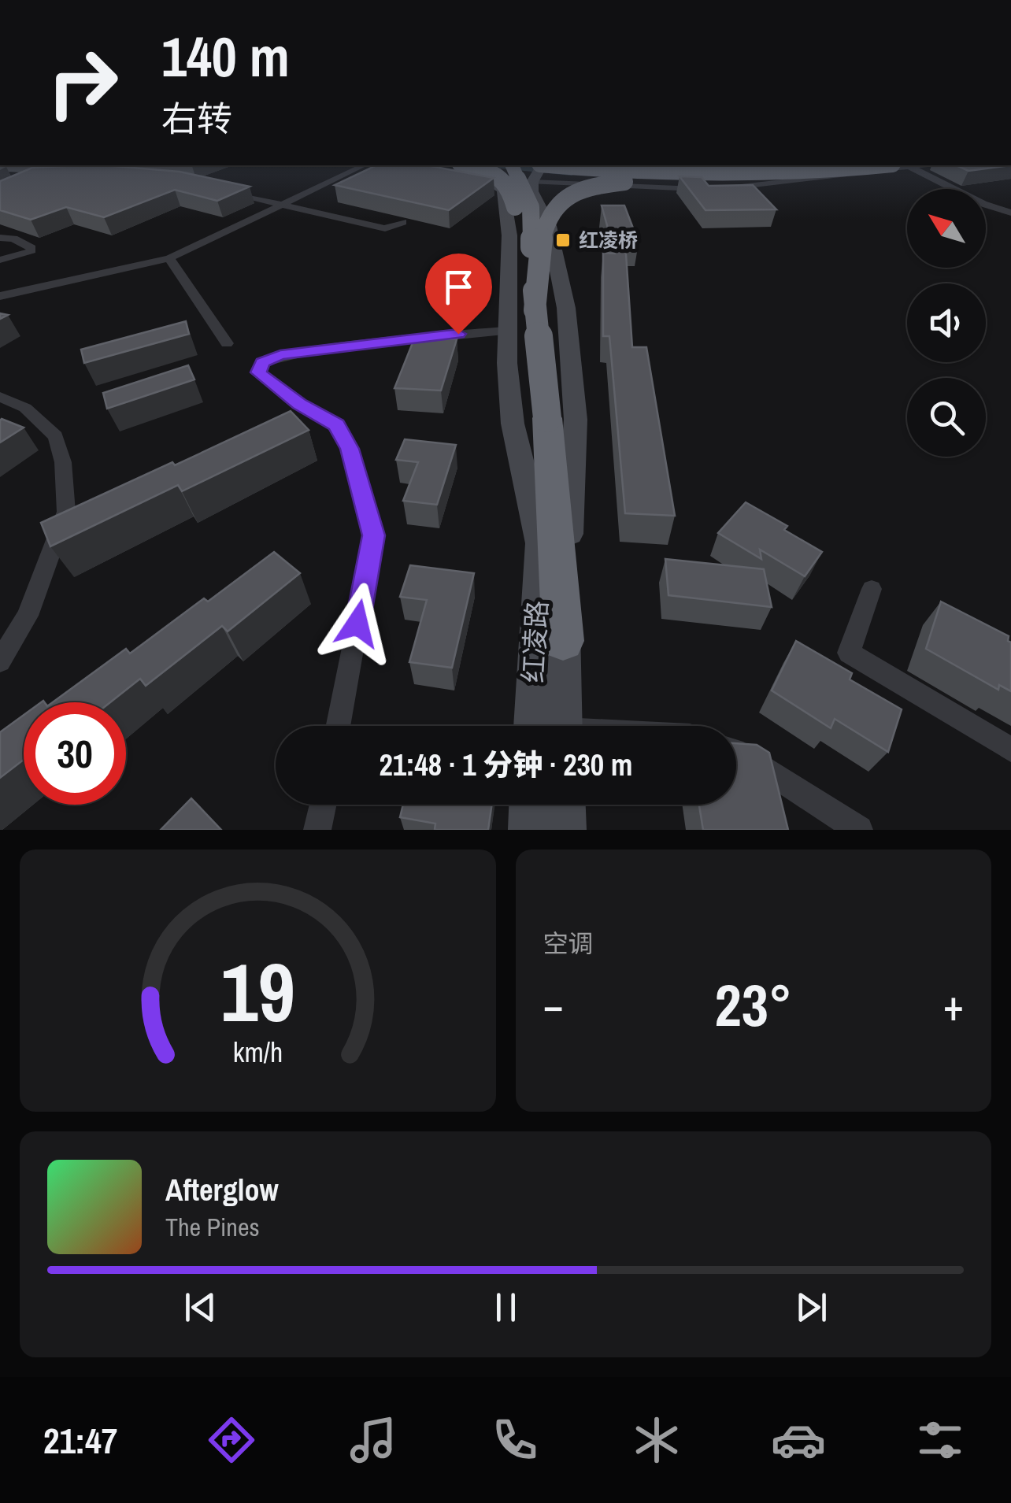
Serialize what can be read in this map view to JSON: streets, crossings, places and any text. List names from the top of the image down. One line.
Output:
{"streets":{"main road":["红凌路"]},"places":{"transit":["红凌桥"]},"north":"top left","page":{"turn":["140 m","右转"],"limit":"30","trip":"21:48 · 1 分钟 · 230 m","tile":"空调","heat":["−","23°","+"],"song":["Afterglow","The Pines"],"tabs":"21:47","gauge":["19","km/h"]}}
